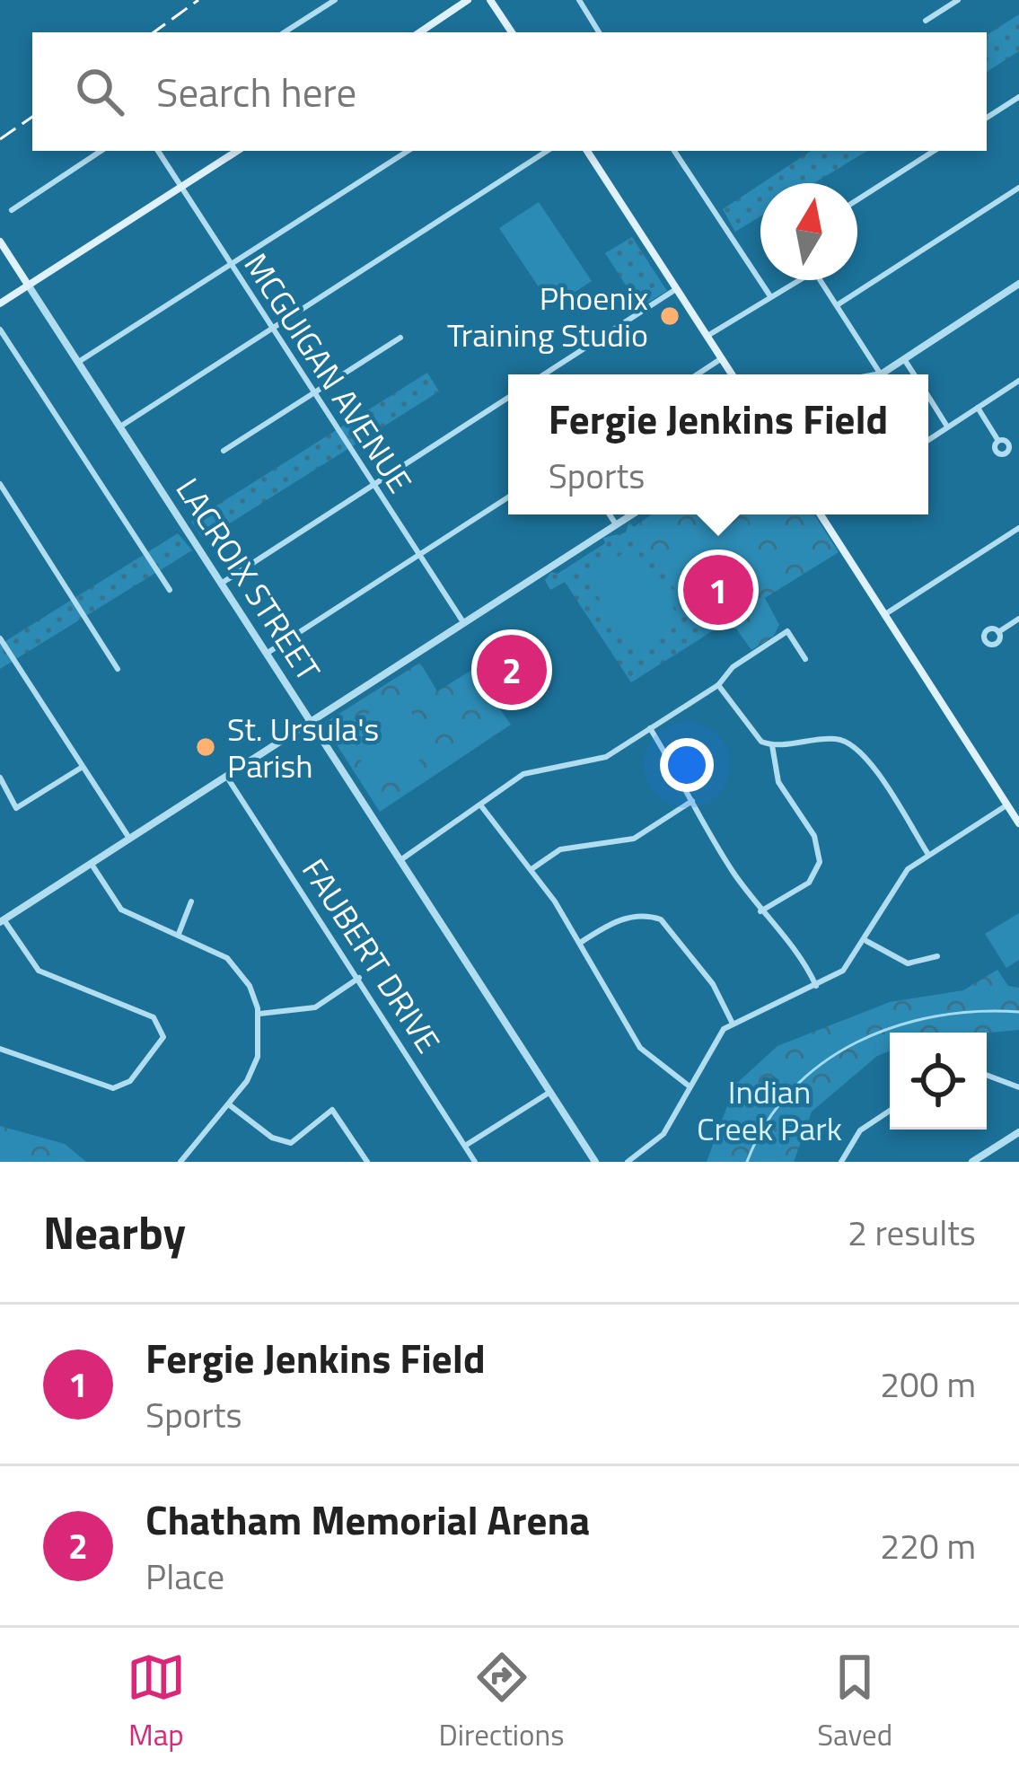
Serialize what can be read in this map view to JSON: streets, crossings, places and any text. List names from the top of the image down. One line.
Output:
{"streets":{"main road":["LACROIX STREET"],"street":["MCGUIGAN AVENUE","FAUBERT DRIVE"]},"parks":["Indian Creek Park"],"places":["Phoenix Training Studio","St. Ursula's Parish"],"north":"top","page":{"search":"Search here","popup":["Fergie Jenkins Field","Sports"],"pins":["1","2"],"heading":["Nearby","2 results"],"list":[{"mark":"1","name":"Fergie Jenkins Field","note":"Sports","value":"200 m"},{"mark":"2","name":"Chatham Memorial Arena","note":"Place","value":"220 m"}],"nav":["Map","Directions","Saved"]}}
